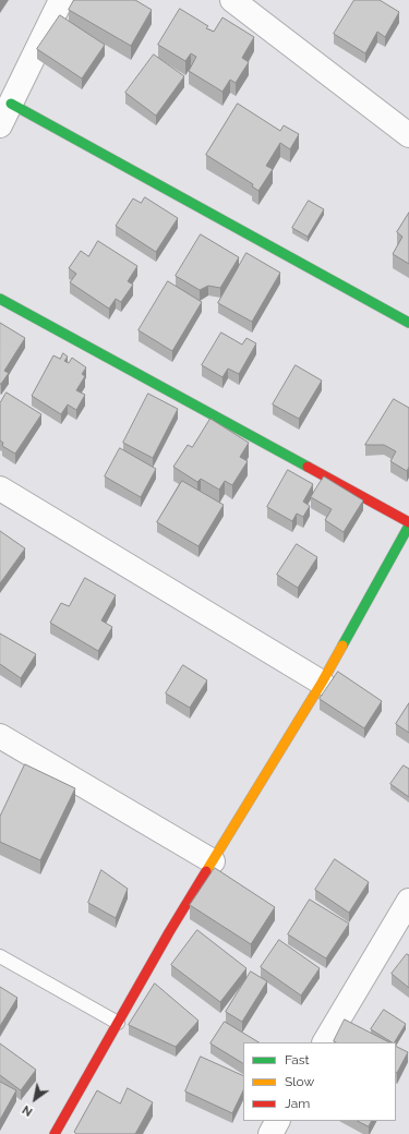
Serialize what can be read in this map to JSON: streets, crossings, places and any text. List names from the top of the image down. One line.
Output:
{"legend":["Fast","Slow","Jam"],"north":"bottom left"}
